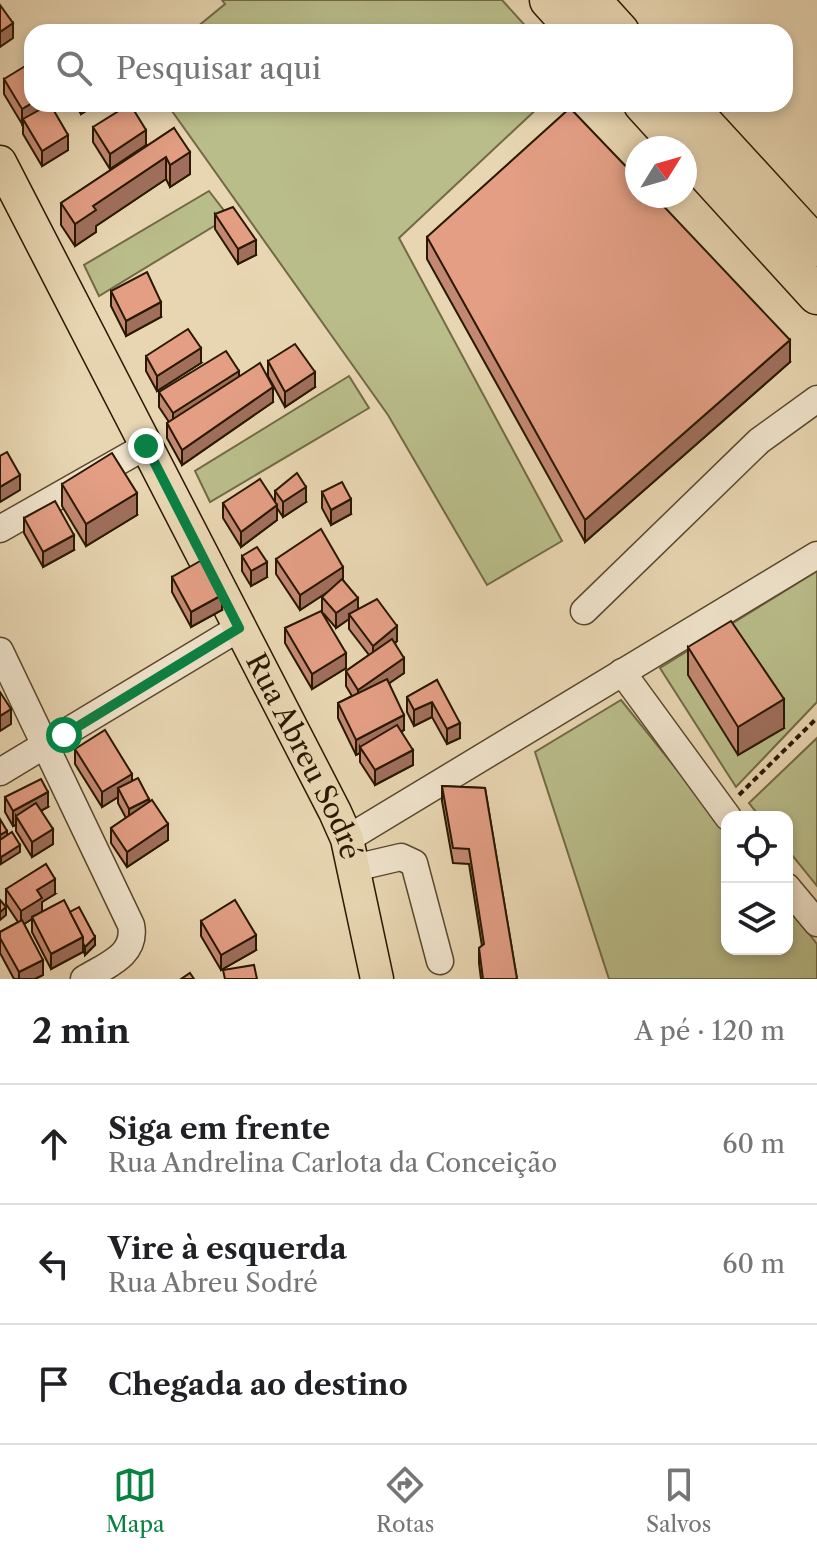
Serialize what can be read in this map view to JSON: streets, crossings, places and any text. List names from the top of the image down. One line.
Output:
{"streets":{"main road":["Rua Abreu Sodré"]},"north":"top right","page":{"search":"Pesquisar aqui","heading":["2 min","A pé · 120 m"],"list":[["Siga em frente","Rua Andrelina Carlota da Conceição","60 m"],["Vire à esquerda","Rua Abreu Sodré","60 m"],"Chegada ao destino"],"nav":["Mapa","Rotas","Salvos"]}}
